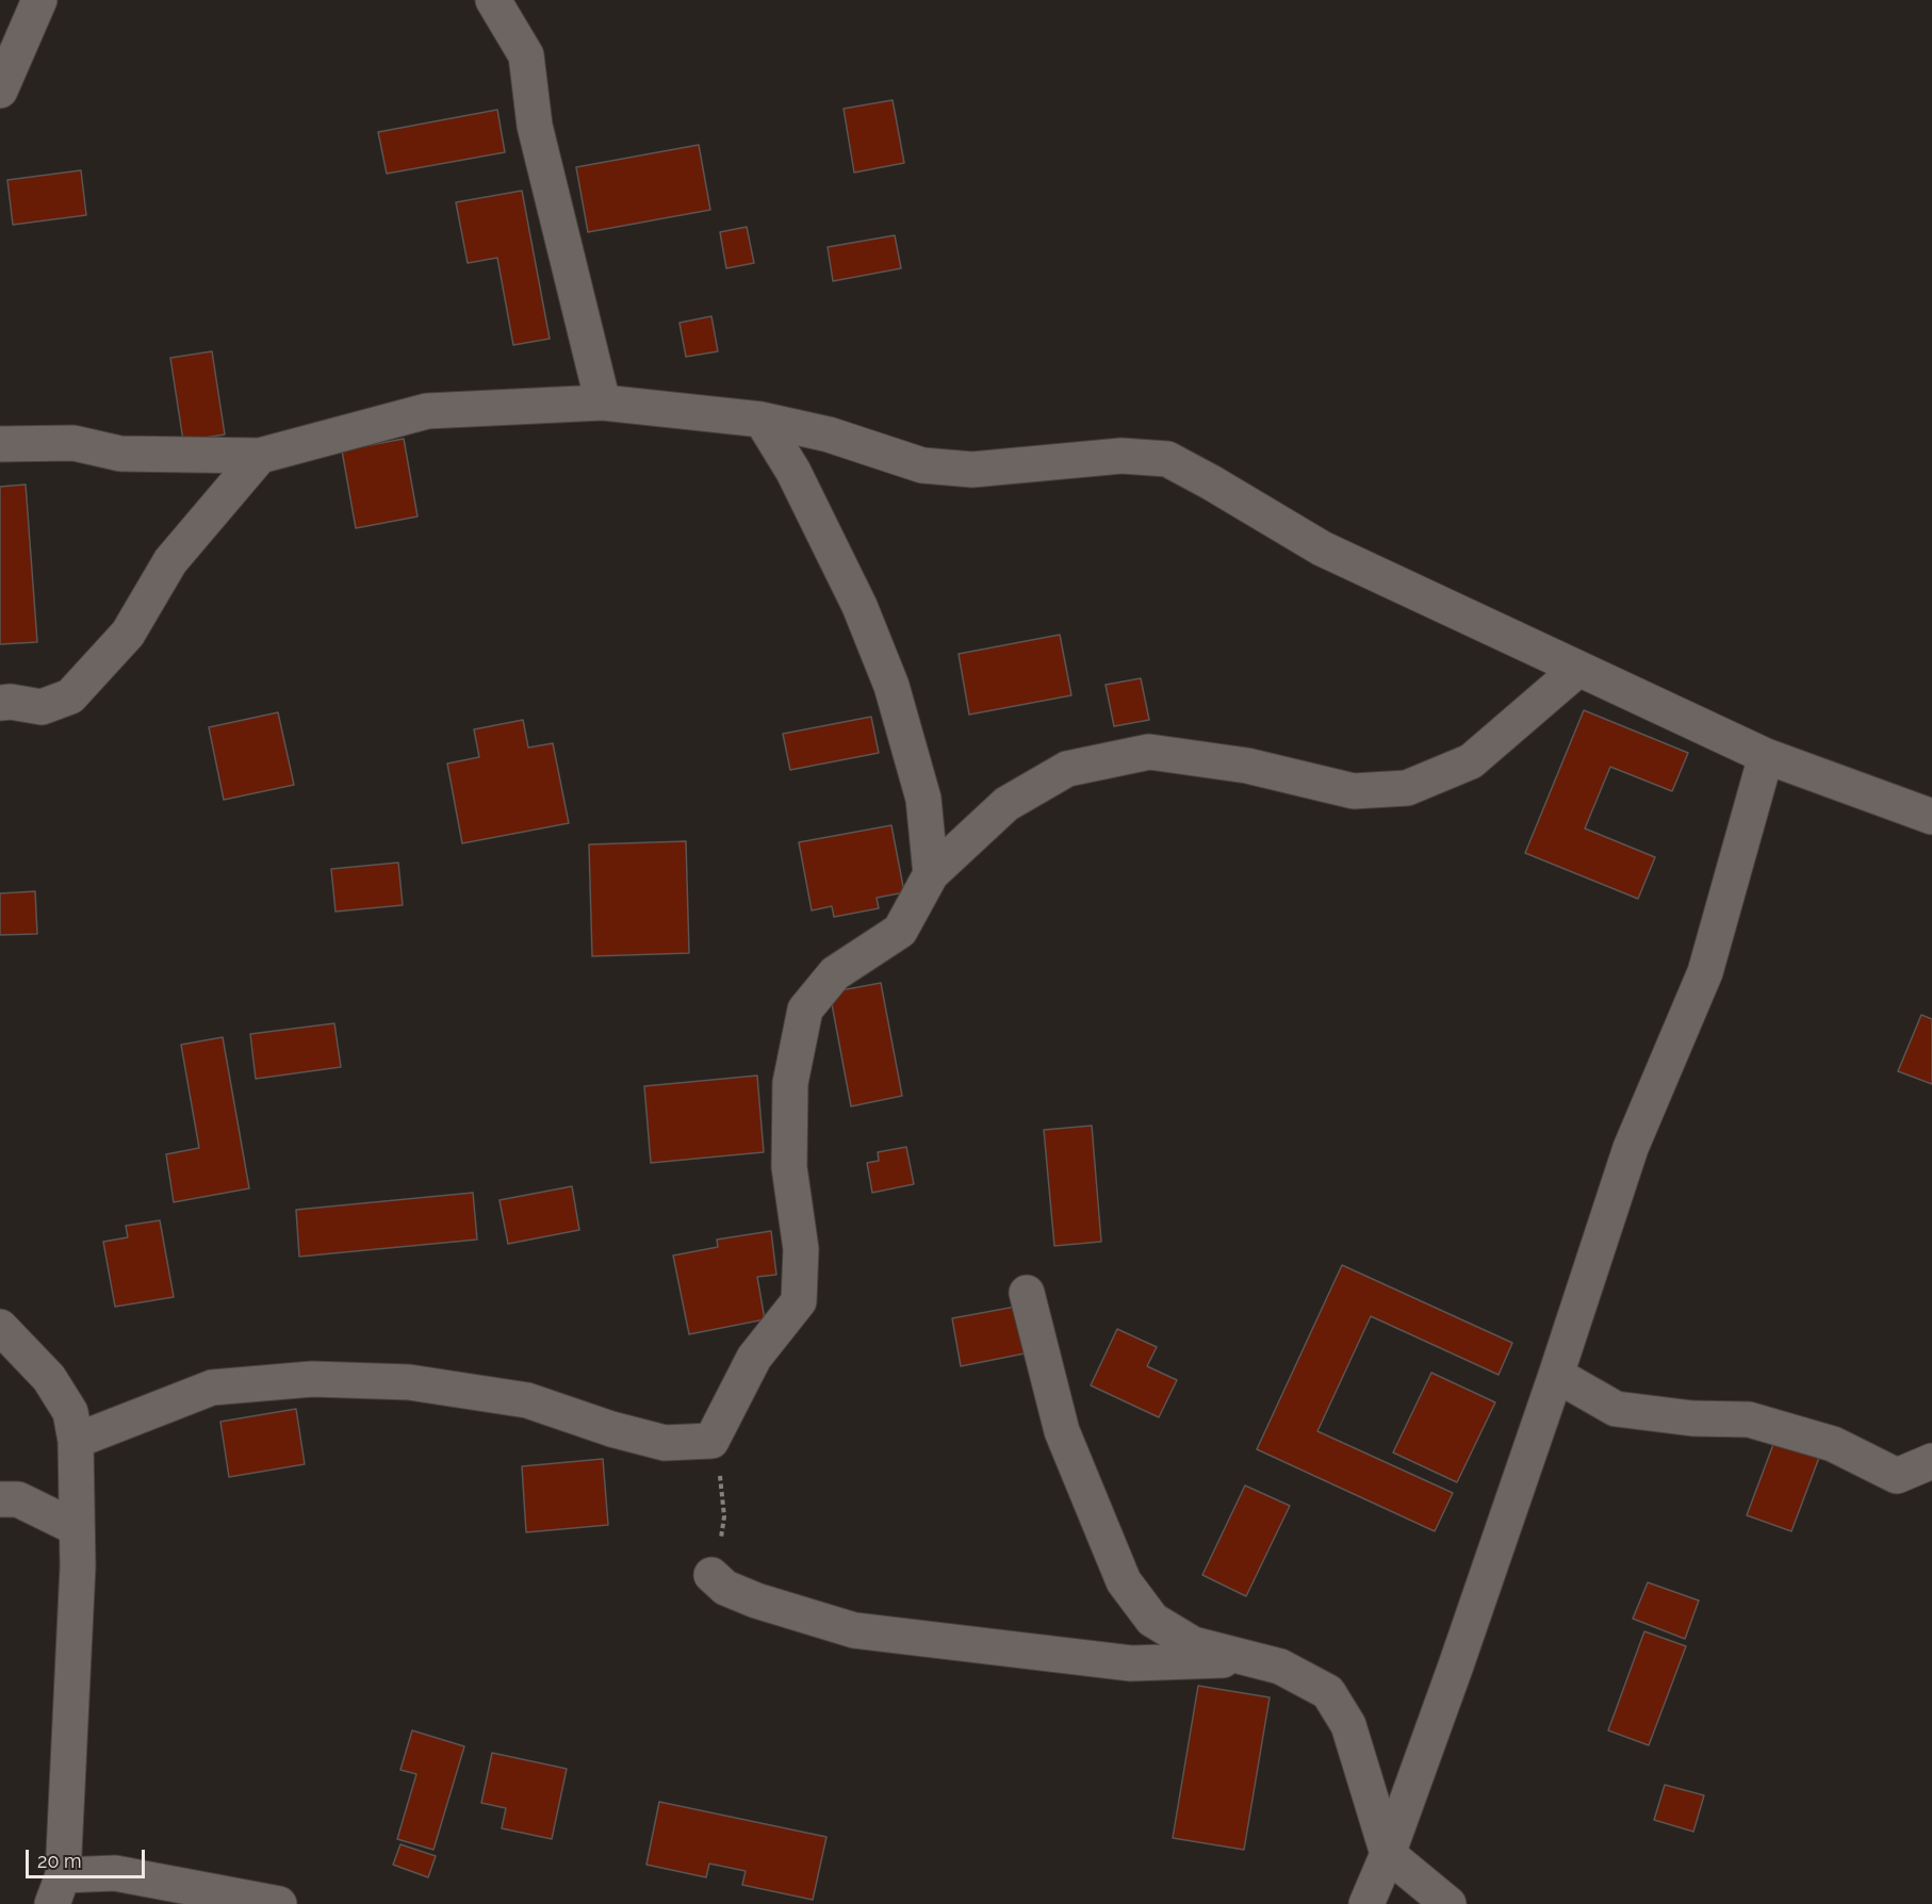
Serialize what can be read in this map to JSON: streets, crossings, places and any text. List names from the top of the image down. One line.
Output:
{"scale_bar":"20 m"}
